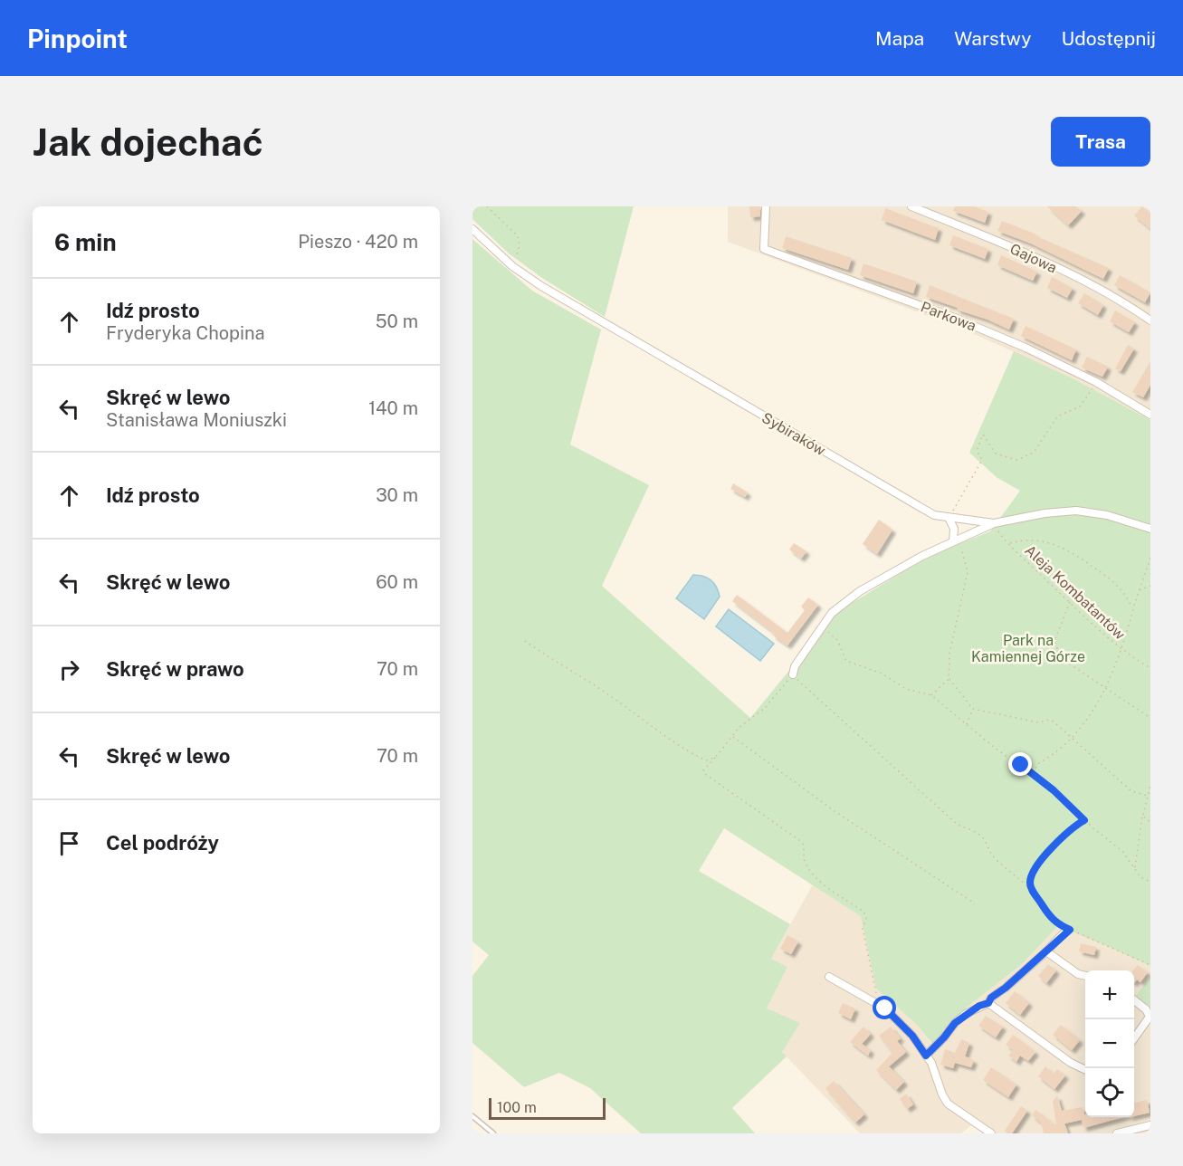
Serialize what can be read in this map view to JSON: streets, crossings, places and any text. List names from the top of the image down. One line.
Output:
{"streets":{"street":["Gajowa","Parkowa","Sybiraków"],"path":["Aleja Kombatantów"]},"crossings":[["Sybiraków","Aleja Kombatantów"]],"parks":["Park na Kamiennej Górze"],"scale_bar":"100 m","page":{"header":"Pinpoint","nav":["Mapa","Warstwy","Udostępnij"],"buttons":"Trasa","title":"Jak dojechać","heading":["6 min","Pieszo · 420 m"],"list":[["Idź prosto","Fryderyka Chopina","50 m"],["Skręć w lewo","Stanisława Moniuszki","140 m"],["Idź prosto","30 m"],["Skręć w lewo","60 m"],["Skręć w prawo","70 m"],["Skręć w lewo","70 m"],"Cel podróży"],"map_buttons":["+","−"],"scale":"100 m"}}
